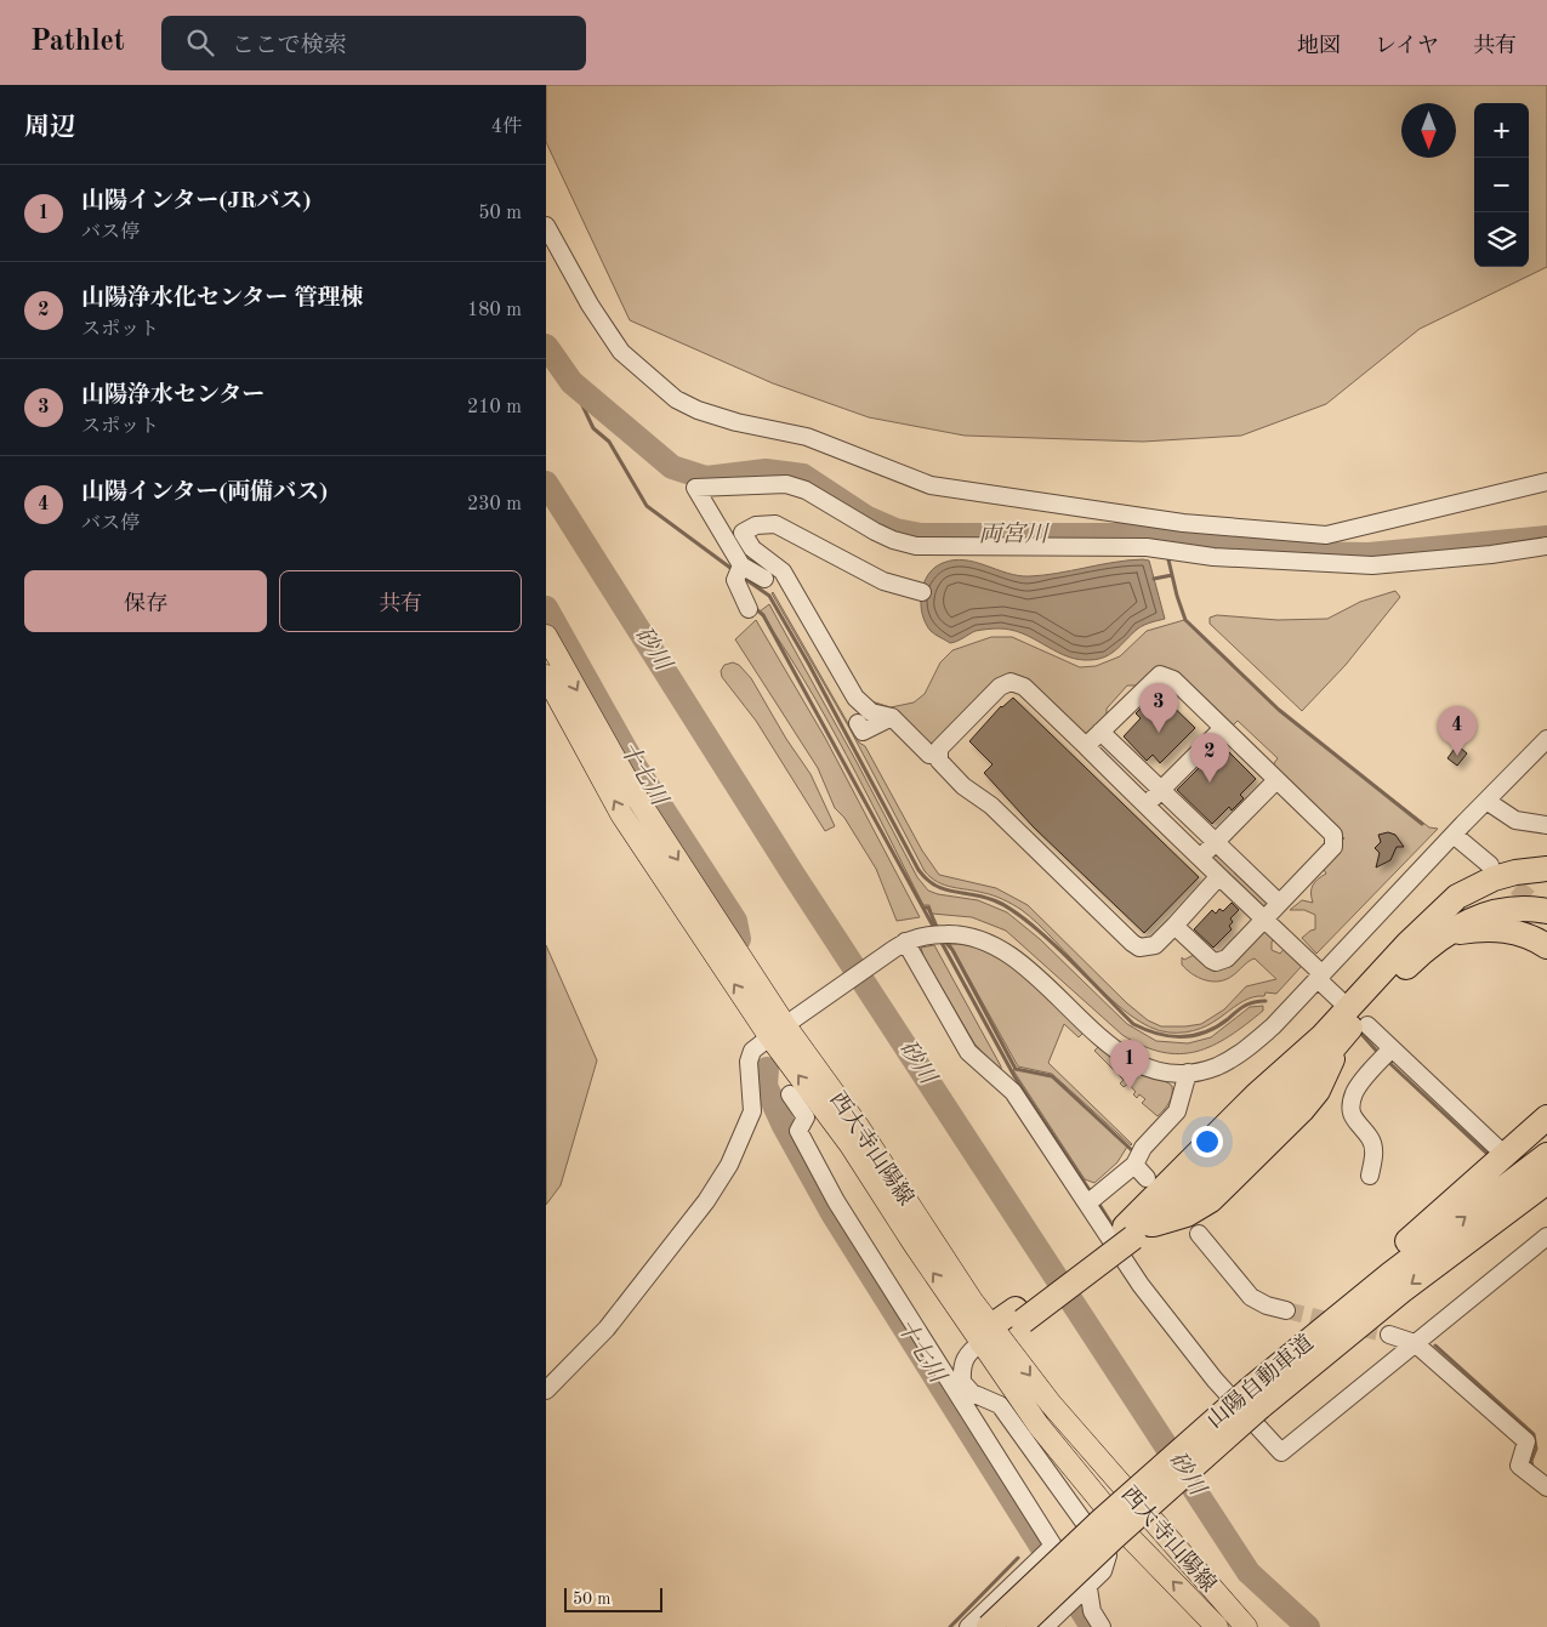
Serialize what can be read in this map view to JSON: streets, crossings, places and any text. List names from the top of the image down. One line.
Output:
{"streets":{"highway":["山陽自動車道"],"main road":["西大寺山陽線"]},"water":["両宮川","砂川","十七川"],"scale_bar":"50 m","north":"bottom","page":{"header":"Pathlet","search":"ここで検索","nav":["地図","レイヤ","共有"],"heading":["周辺","4件"],"map_buttons":["+","−"],"list":[{"mark":"1","name":"山陽インター(JRバス)","note":"バス停","value":"50 m"},{"mark":"2","name":"山陽浄水化センター 管理棟","note":"スポット","value":"180 m"},{"mark":"3","name":"山陽浄水センター","note":"スポット","value":"210 m"},{"mark":"4","name":"山陽インター(両備バス)","note":"バス停","value":"230 m"}],"buttons":["保存","共有"],"pins":["3","4","2","1"],"scale":"50 m"}}
